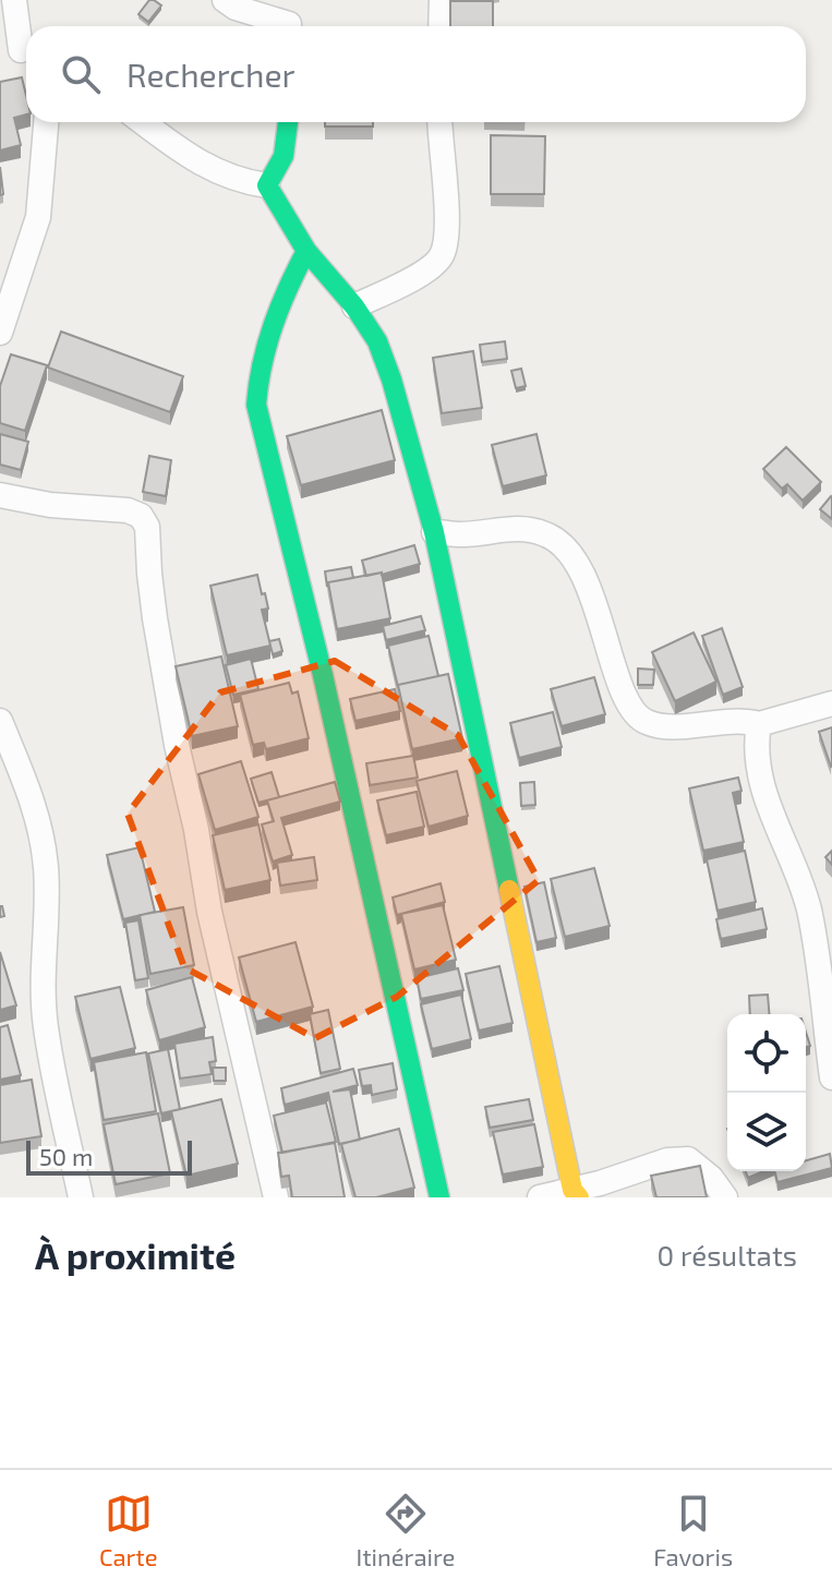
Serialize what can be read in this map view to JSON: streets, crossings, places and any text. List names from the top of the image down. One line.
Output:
{"scale_bar":"50 m","page":{"search":"Rechercher","scale":"50 m","heading":["À proximité","0 résultats"],"nav":["Carte","Itinéraire","Favoris"]}}
